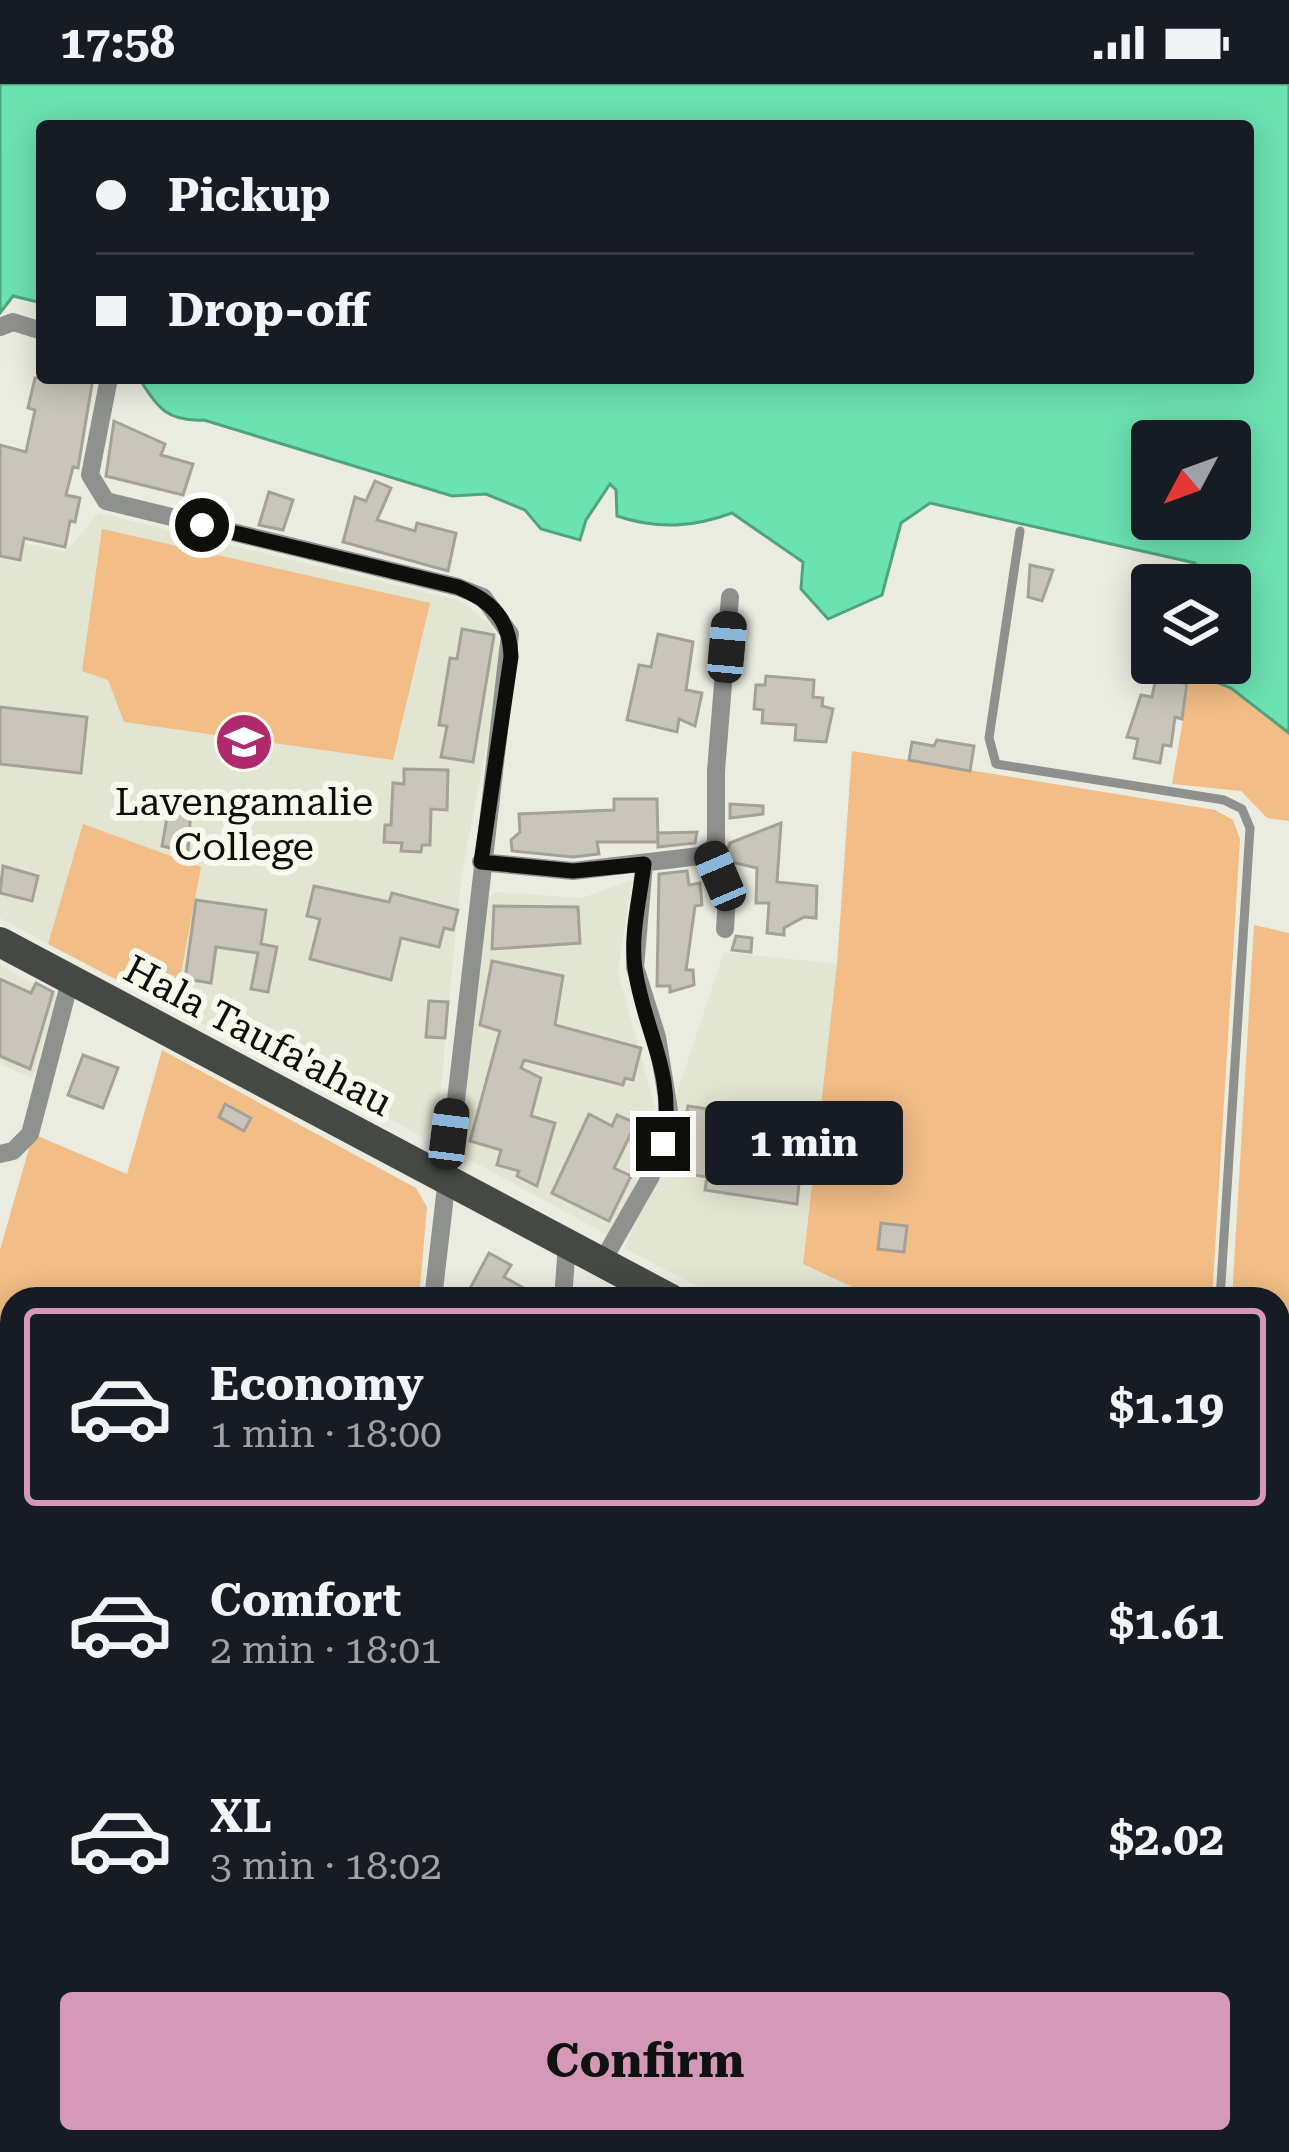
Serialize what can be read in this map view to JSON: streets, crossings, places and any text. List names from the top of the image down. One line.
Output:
{"streets":{"main road":["Hala Taufa'ahau"]},"places":{"school or university":["Lavengamalie College"]},"north":"bottom left","page":{"status":"17:58","banner":["Pickup","Drop-off"],"bubble":"1 min","list":[{"name":"Economy","note":"1 min · 18:00","value":"$1.19"},{"name":"Comfort","note":"2 min · 18:01","value":"$1.61"},{"name":"XL","note":"3 min · 18:02","value":"$2.02"}],"buttons":"Confirm"}}
